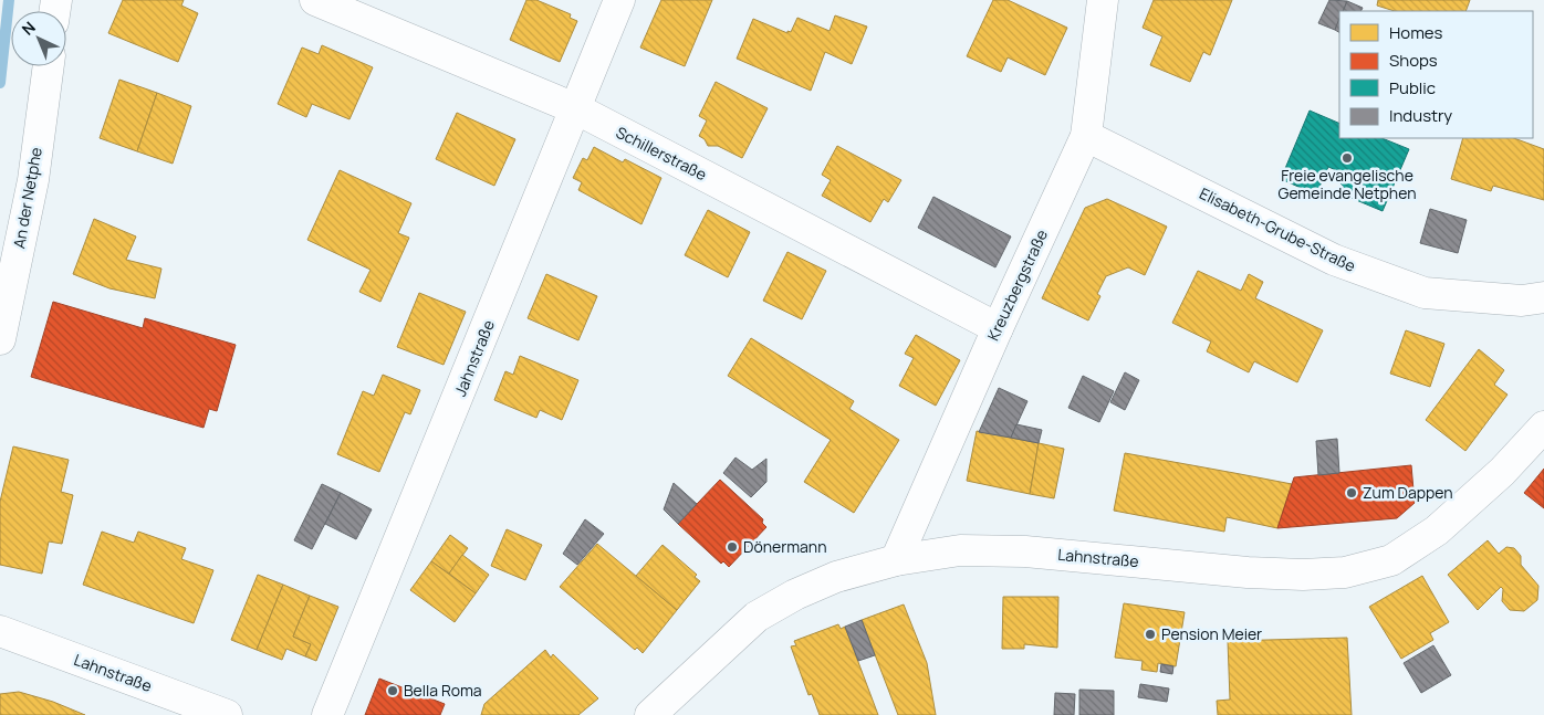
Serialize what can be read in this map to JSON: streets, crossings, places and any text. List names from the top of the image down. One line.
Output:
{"streets":{"street":["Schillerstraße","An der Netphe","Elisabeth-Grube-Straße","Kreuzbergstraße","Jahnstraße","Lahnstraße"]},"crossings":[["Schillerstraße","Kreuzbergstraße"],["Schillerstraße","Jahnstraße"],["Elisabeth-Grube-Straße","Kreuzbergstraße"],["Kreuzbergstraße","Lahnstraße"]],"places":["Freie evangelische Gemeinde Netphen","Zum Dappen","Dönermann","Pension Meier","Bella Roma"],"legend":["Homes","Shops","Public","Industry"],"north":"top left"}
